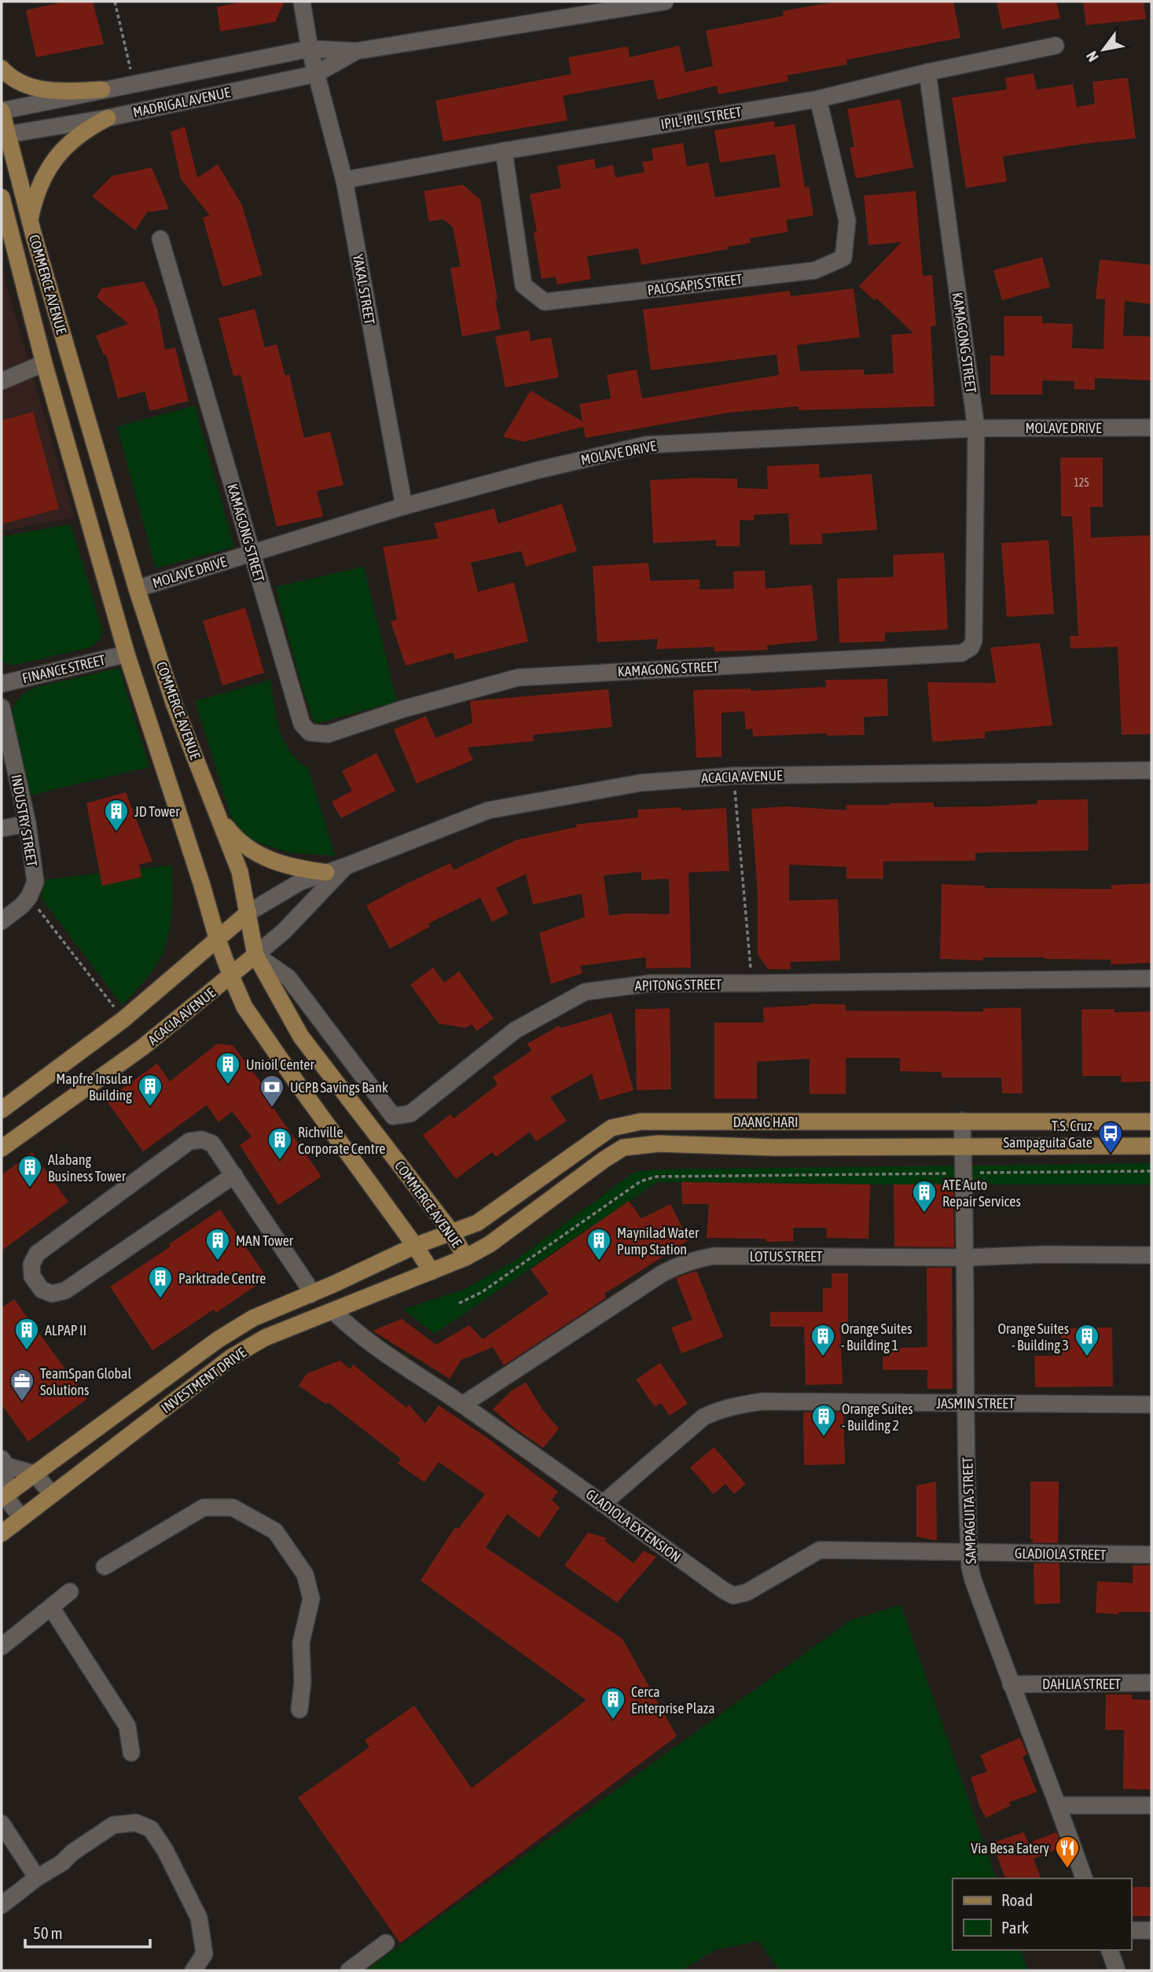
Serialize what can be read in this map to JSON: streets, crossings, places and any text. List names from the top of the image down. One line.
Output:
{"streets":{"main road":["COMMERCE AVENUE","ACACIA AVENUE","DAANG HARI","INVESTMENT DRIVE"],"street":["MADRIGAL AVENUE","IPIL-IPIL STREET","PALOSAPIS STREET","YAKAL STREET","KAMAGONG STREET","MOLAVE DRIVE","FINANCE STREET","INDUSTRY STREET","APITONG STREET","LOTUS STREET","JASMIN STREET","SAMPAGUITA STREET","GLADIOLA EXTENSION","GLADIOLA STREET","DAHLIA STREET"]},"crossings":[["MADRIGAL AVENUE","COMMERCE AVENUE"],["MADRIGAL AVENUE","YAKAL STREET"],["IPIL-IPIL STREET","PALOSAPIS STREET"],["IPIL-IPIL STREET","YAKAL STREET"],["IPIL-IPIL STREET","KAMAGONG STREET"],["COMMERCE AVENUE","MOLAVE DRIVE"],["COMMERCE AVENUE","FINANCE STREET"],["COMMERCE AVENUE","ACACIA AVENUE"],["COMMERCE AVENUE","APITONG STREET"],["COMMERCE AVENUE","DAANG HARI"],["COMMERCE AVENUE","INVESTMENT DRIVE"],["YAKAL STREET","MOLAVE DRIVE"],["KAMAGONG STREET","MOLAVE DRIVE"],["ACACIA AVENUE","APITONG STREET"],["DAANG HARI","INVESTMENT DRIVE"],["DAANG HARI","SAMPAGUITA STREET"],["LOTUS STREET","SAMPAGUITA STREET"],["LOTUS STREET","GLADIOLA EXTENSION"],["INVESTMENT DRIVE","GLADIOLA EXTENSION"],["JASMIN STREET","SAMPAGUITA STREET"],["JASMIN STREET","GLADIOLA EXTENSION"],["SAMPAGUITA STREET","GLADIOLA EXTENSION"],["SAMPAGUITA STREET","GLADIOLA STREET"],["SAMPAGUITA STREET","DAHLIA STREET"],["GLADIOLA EXTENSION","GLADIOLA STREET"]],"places":{"building":["JD Tower","Unioil Center","Mapfre Insular Building","Richville Corporate Centre","Alabang Business Tower","ATE Auto Repair Services","MAN Tower","Maynilad Water Pump Station","Parktrade Centre","ALPAP II","Orange Suites - Building 1","Orange Suites - Building 3","Orange Suites - Building 2","Cerca Enterprise Plaza"],"bank":["UCPB Savings Bank"],"bus stop":["T.S. Cruz Sampaguita Gate"],"office":["TeamSpan Global Solutions"],"restaurant":["Via Besa Eatery"]},"house_numbers":["125"],"legend":["Road","Park"],"scale_bar":"50 m","north":"bottom left"}
